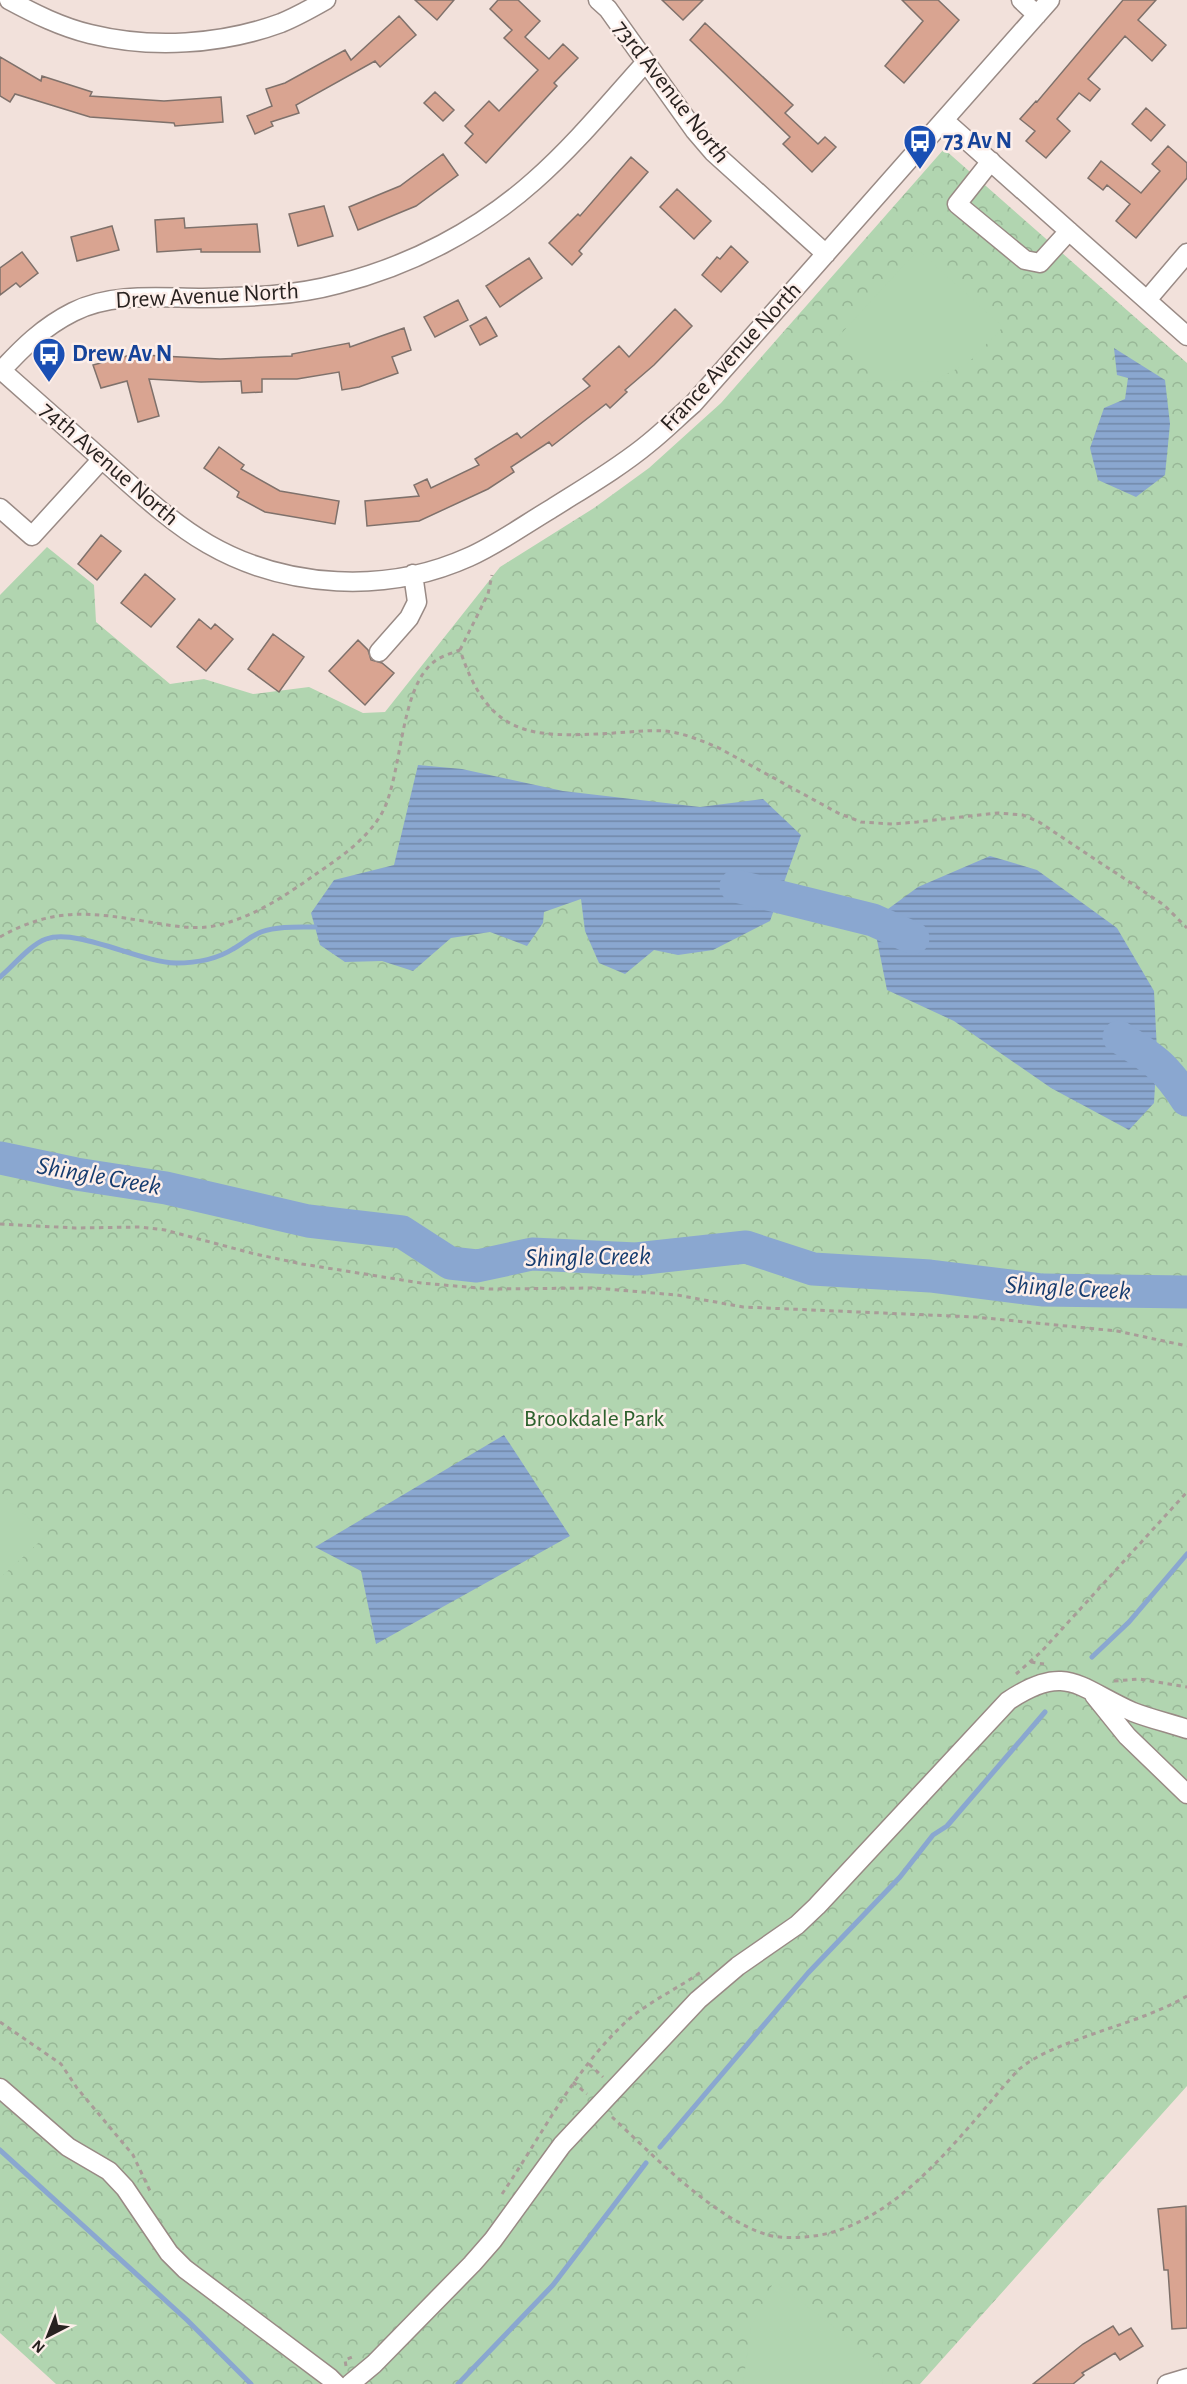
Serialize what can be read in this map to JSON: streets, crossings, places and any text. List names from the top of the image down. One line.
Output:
{"streets":{"street":["73rd Avenue North","Drew Avenue North","France Avenue North","74th Avenue North"]},"crossings":[["73rd Avenue North","Drew Avenue North"],["73rd Avenue North","France Avenue North"],["Drew Avenue North","74th Avenue North"],["France Avenue North","74th Avenue North"]],"water":["Shingle Creek"],"parks":["Brookdale Park"],"places":{"bus stop":["73 Av N","Drew Av N"]},"north":"bottom left"}
